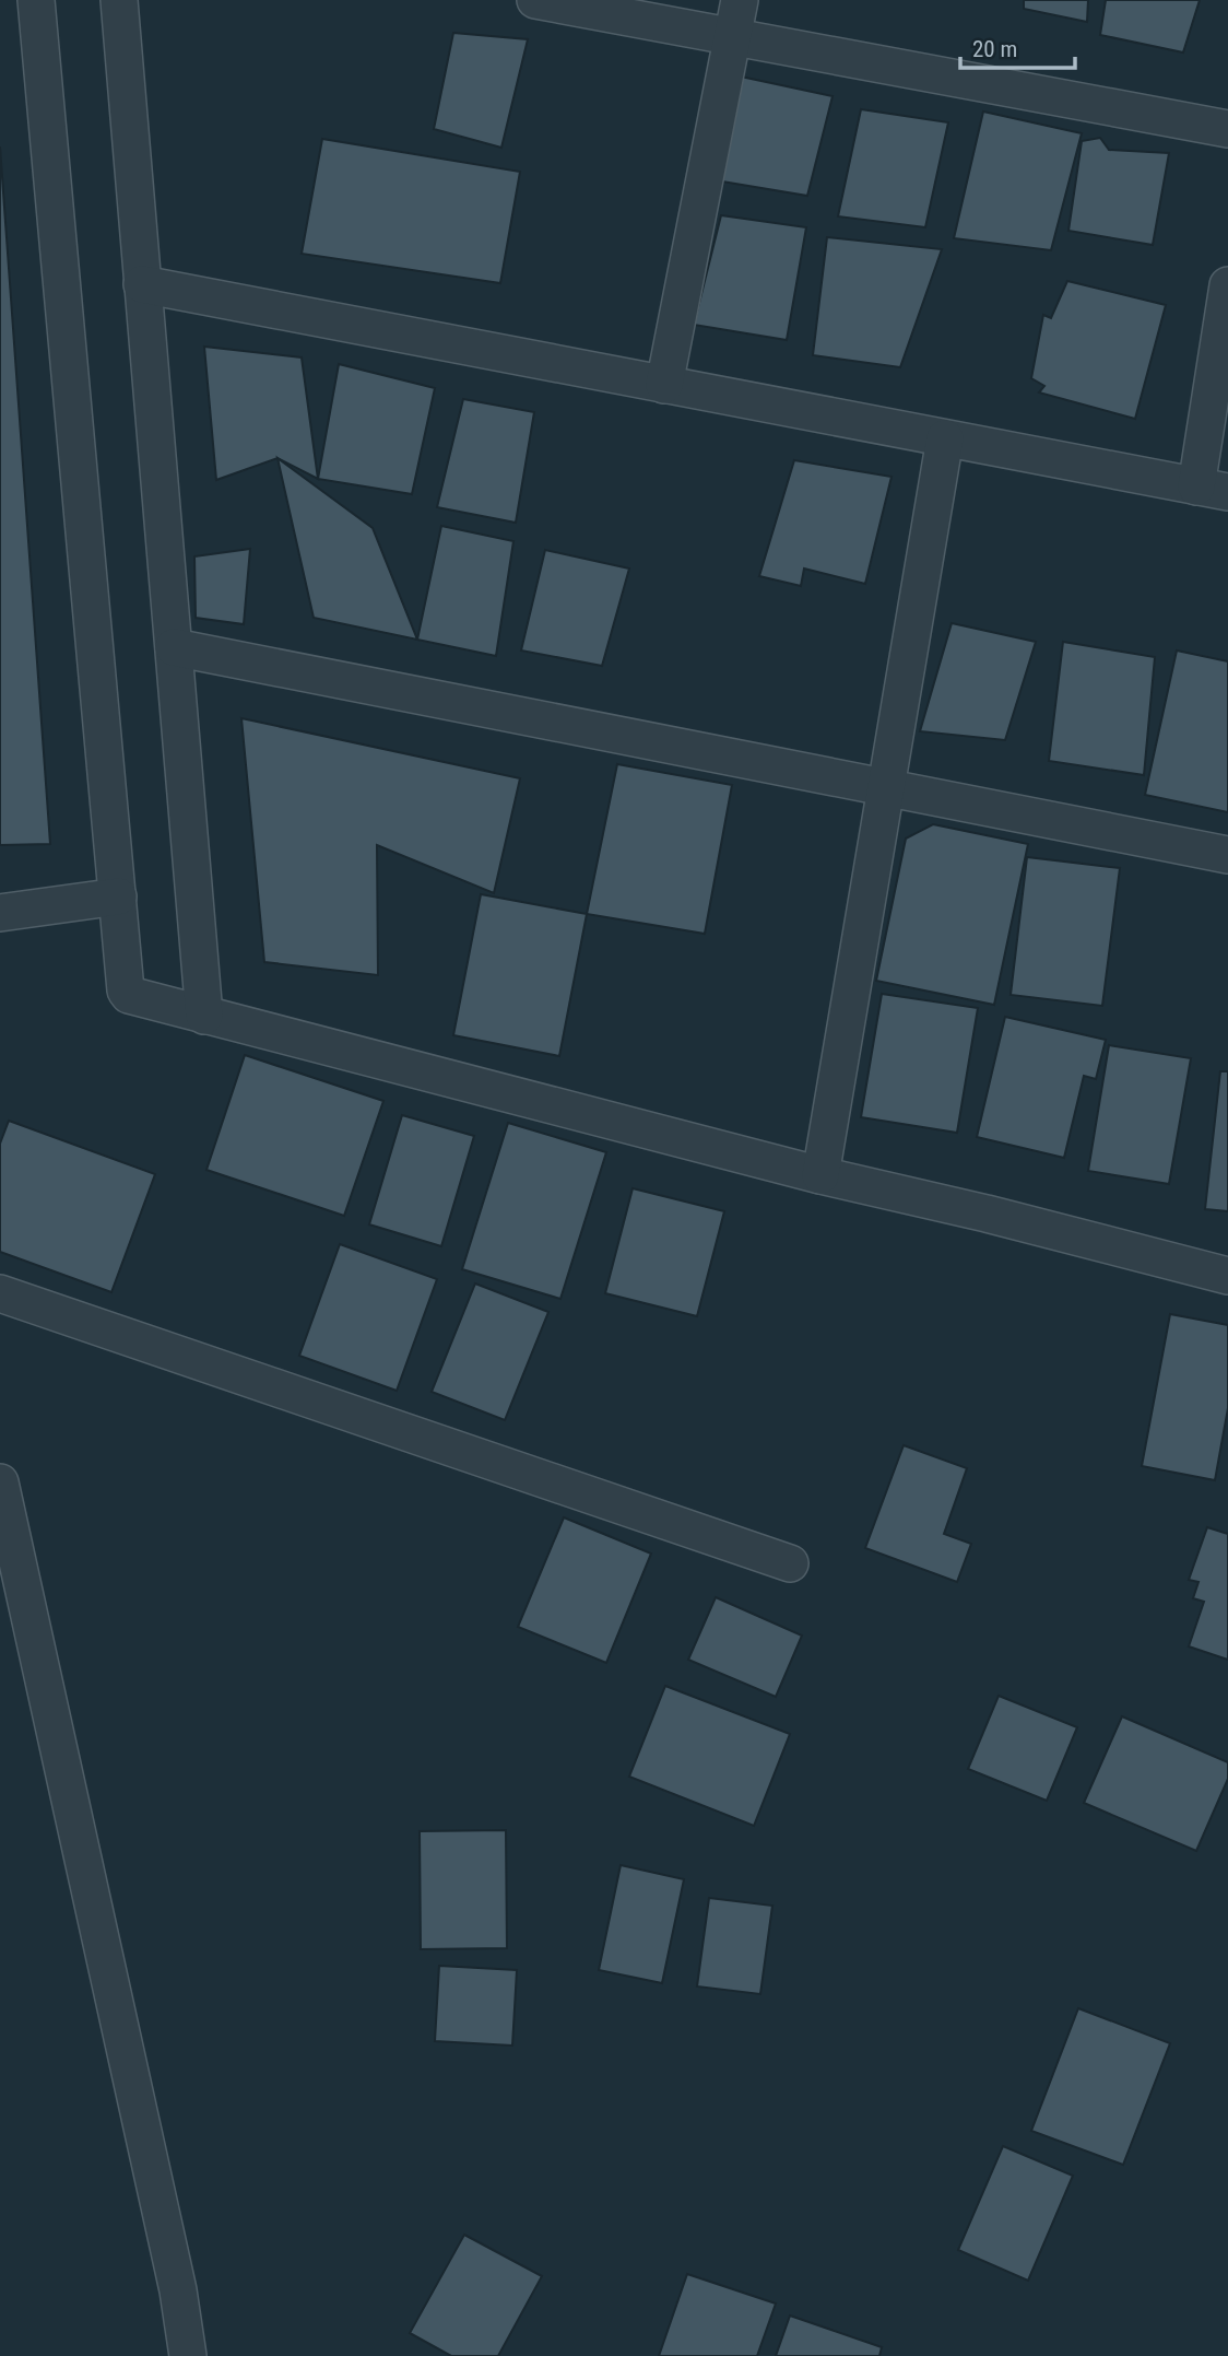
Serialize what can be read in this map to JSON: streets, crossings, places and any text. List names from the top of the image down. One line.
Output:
{"scale_bar":"20 m"}
